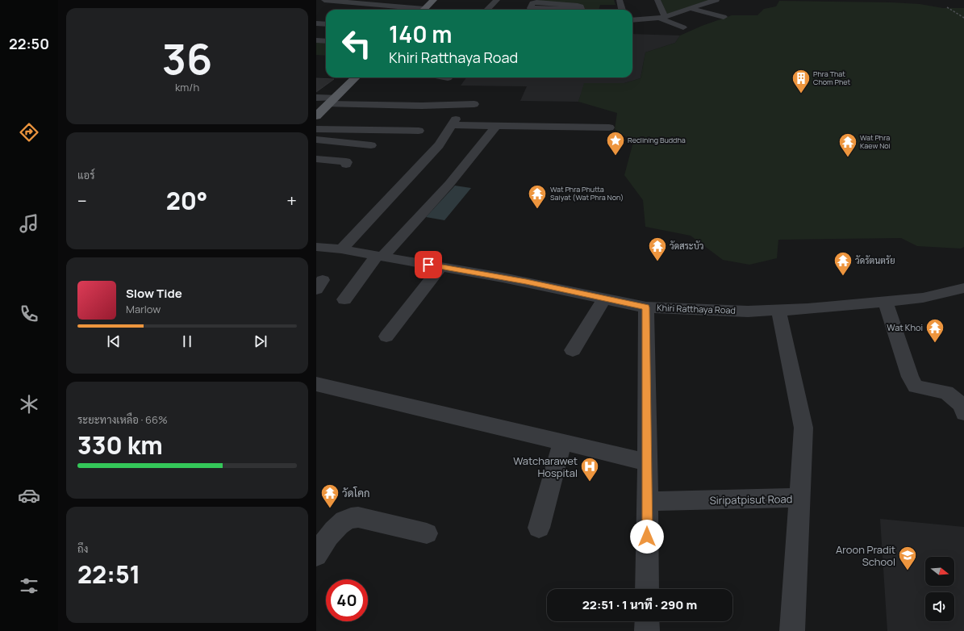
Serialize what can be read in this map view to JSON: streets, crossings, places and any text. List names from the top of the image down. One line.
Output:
{"streets":{"street":["Khiri Ratthaya Road","Siripatpisut Road"]},"crossings":[["Khiri Ratthaya Road","Siripatpisut Road"]],"places":{"building":["Phra That Chom Phet"],"place":["Reclining Buddha"],"temple":["Wat Phra Kaew Noi","Wat Phra Phutta Saiyat (Wat Phra Non)","วัดสระบัว","วัดรัตนตรัย","Wat Khoi","วัดโคก"],"hospital":["Watcharawet Hospital"],"school or university":["Aroon Pradit School"]},"north":"right","page":{"tabs":"22:50","tile":[["36","km/h"],"แอร์",["ระยะทางเหลือ · 66%","330 km"],["ถึง","22:51"]],"turn":["140 m","Khiri Ratthaya Road"],"heat":["−","20°","+"],"song":["Slow Tide","Marlow"],"limit":"40","trip":"22:51 · 1 นาที · 290 m"}}
